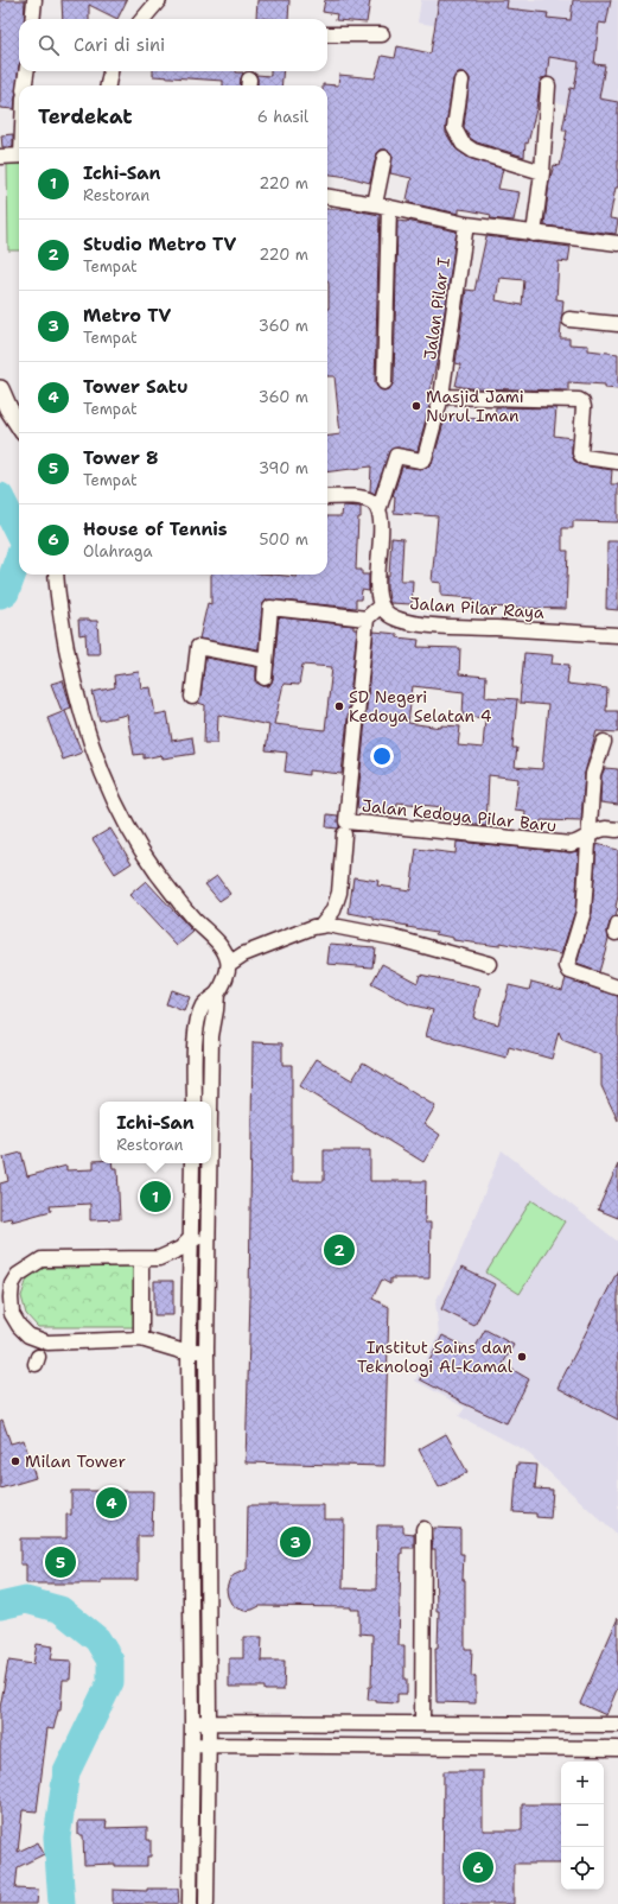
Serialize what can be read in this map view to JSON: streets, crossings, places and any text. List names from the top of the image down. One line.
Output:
{"streets":{"street":["Jalan Pilar I","Jalan Pilar Raya","Jalan Kedoya Pilar Baru"]},"places":["Masjid Jami Nurul Iman","SD Negeri Kedoya Selatan 4","Institut Sains dan Teknologi Al-Kamal","Milan Tower"],"page":{"search":"Cari di sini","heading":["Terdekat","6 hasil"],"list":[{"mark":"1","name":"Ichi-San","note":"Restoran","value":"220 m"},{"mark":"2","name":"Studio Metro TV","note":"Tempat","value":"220 m"},{"mark":"3","name":"Metro TV","note":"Tempat","value":"360 m"},{"mark":"4","name":"Tower Satu","note":"Tempat","value":"360 m"},{"mark":"5","name":"Tower 8","note":"Tempat","value":"390 m"},{"mark":"6","name":"House of Tennis","note":"Olahraga","value":"500 m"}],"popup":["Ichi-San","Restoran"],"pins":["1","2","4","3","5","6"],"map_buttons":["+","−"]}}
